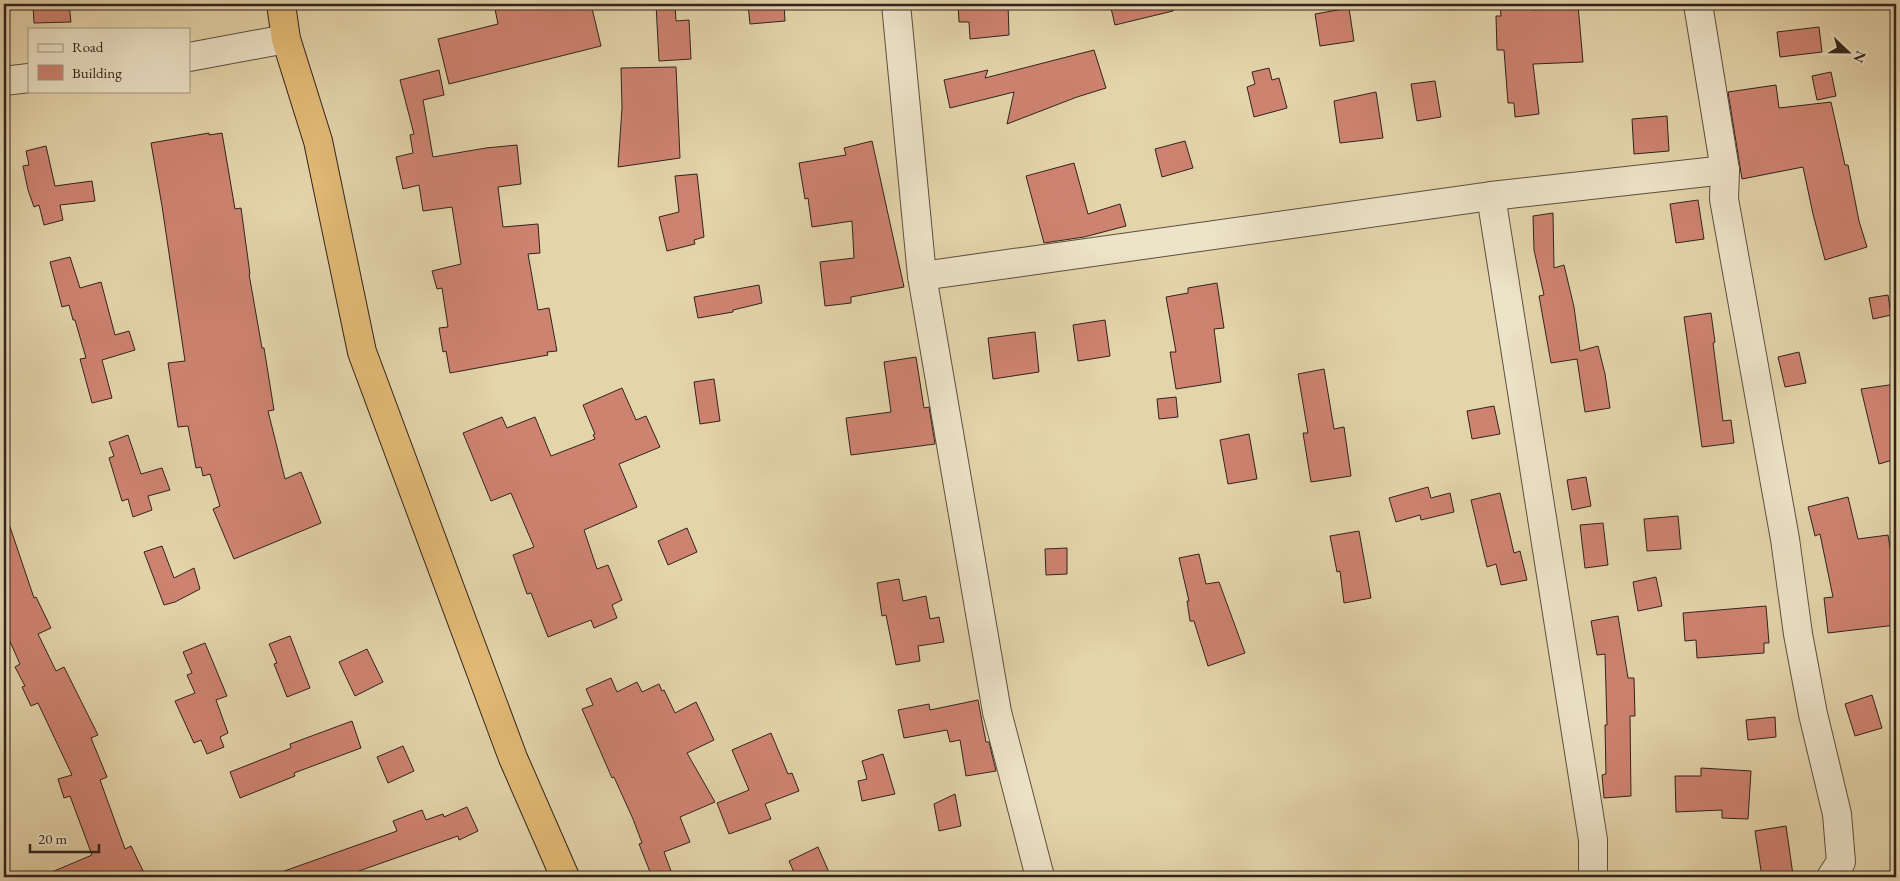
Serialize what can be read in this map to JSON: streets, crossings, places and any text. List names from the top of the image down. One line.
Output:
{"legend":["Road","Building"],"scale_bar":"20 m","north":"right"}
